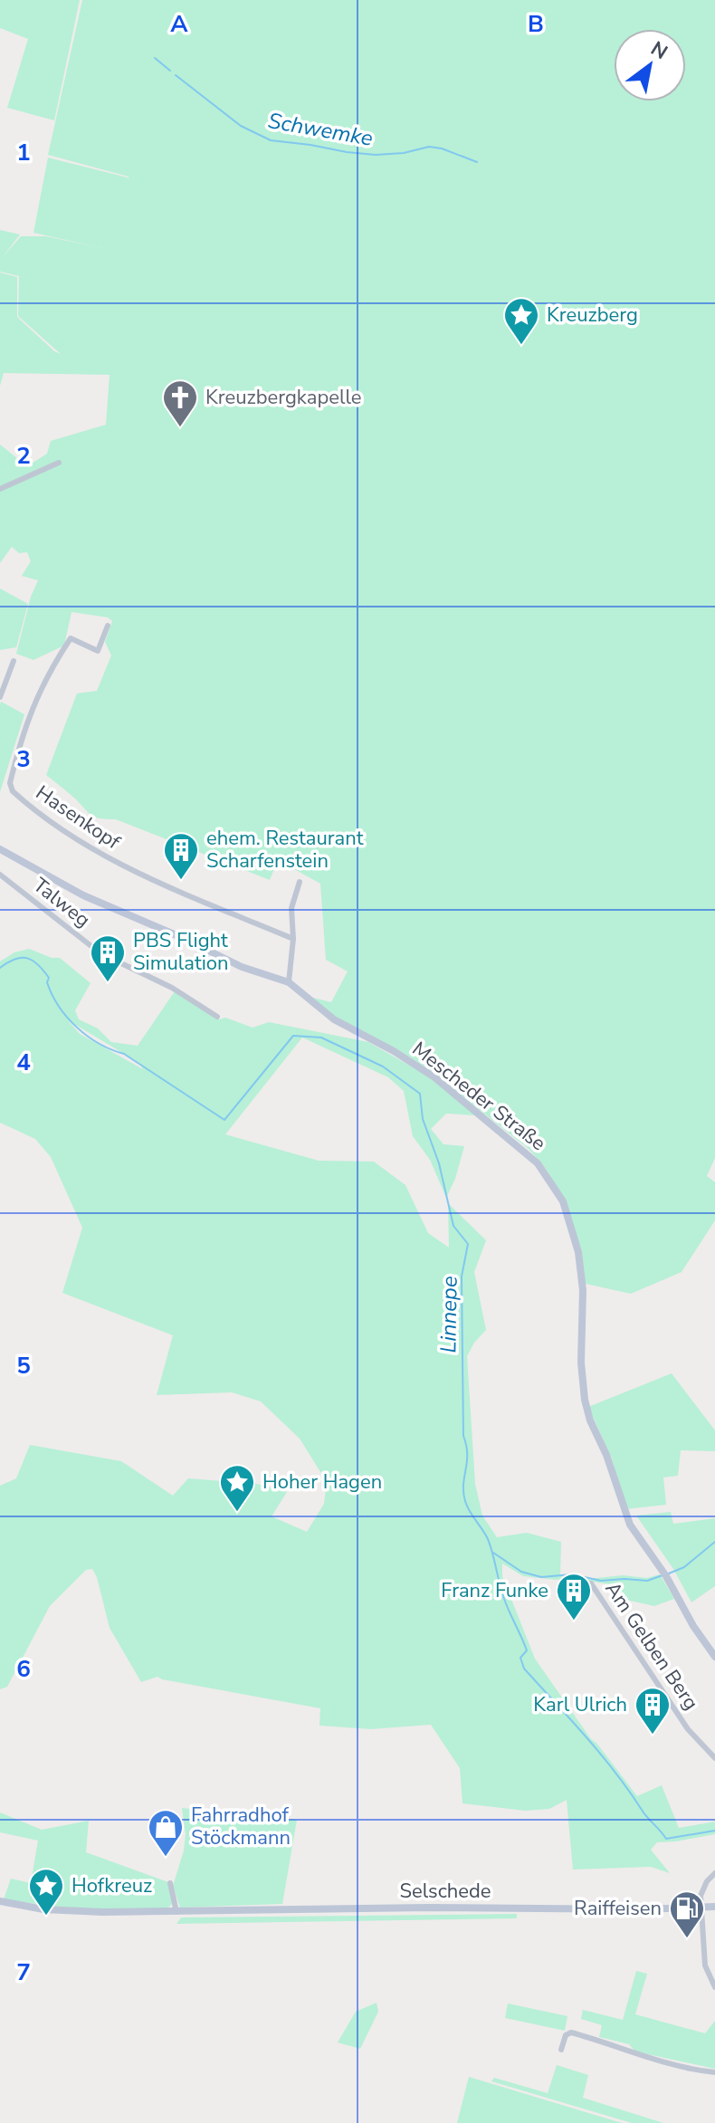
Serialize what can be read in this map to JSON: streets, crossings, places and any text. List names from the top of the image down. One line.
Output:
{"streets":{"main road":["Mescheder Straße","Selschede"],"street":["Hasenkopf","Talweg","Am Gelben Berg"]},"water":["Schwemke","Linnepe"],"places":{"place":["Kreuzberg","Hoher Hagen","Hofkreuz"],"church":["Kreuzbergkapelle"],"building":["ehem. Restaurant Scharfenstein","PBS Flight Simulation","Franz Funke","Karl Ulrich"],"shop":["Fahrradhof Stöckmann"],"fuel station":["Raiffeisen"]},"north":"top right","grid":{"columns":["A","B"],"rows":["1","2","3","4","5","6","7"]}}
